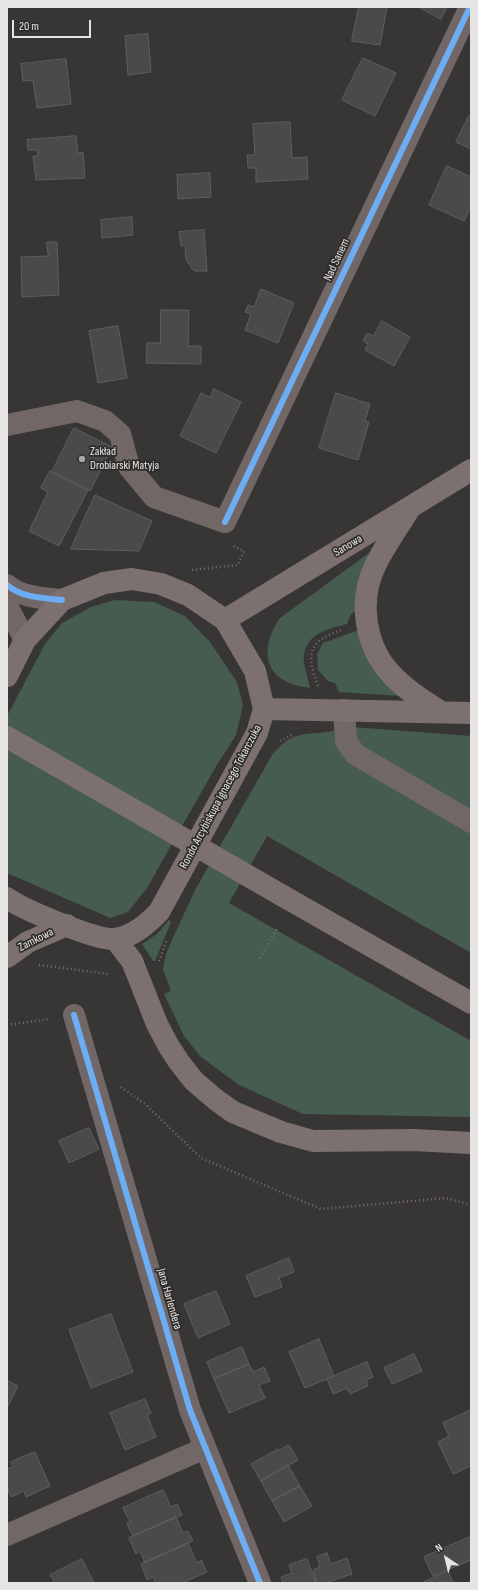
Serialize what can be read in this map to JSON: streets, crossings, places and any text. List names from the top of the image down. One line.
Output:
{"streets":{"main road":["Sanowa","Rondo Arcybiskupa Ignacego Tokarczuka","Zamkowa"],"street":["Nad Sanem","Jana Harlendera"]},"crossings":[["Sanowa","Rondo Arcybiskupa Ignacego Tokarczuka"]],"places":["Zakład Drobiarski Matyja"],"scale_bar":"20 m","north":"top left"}
